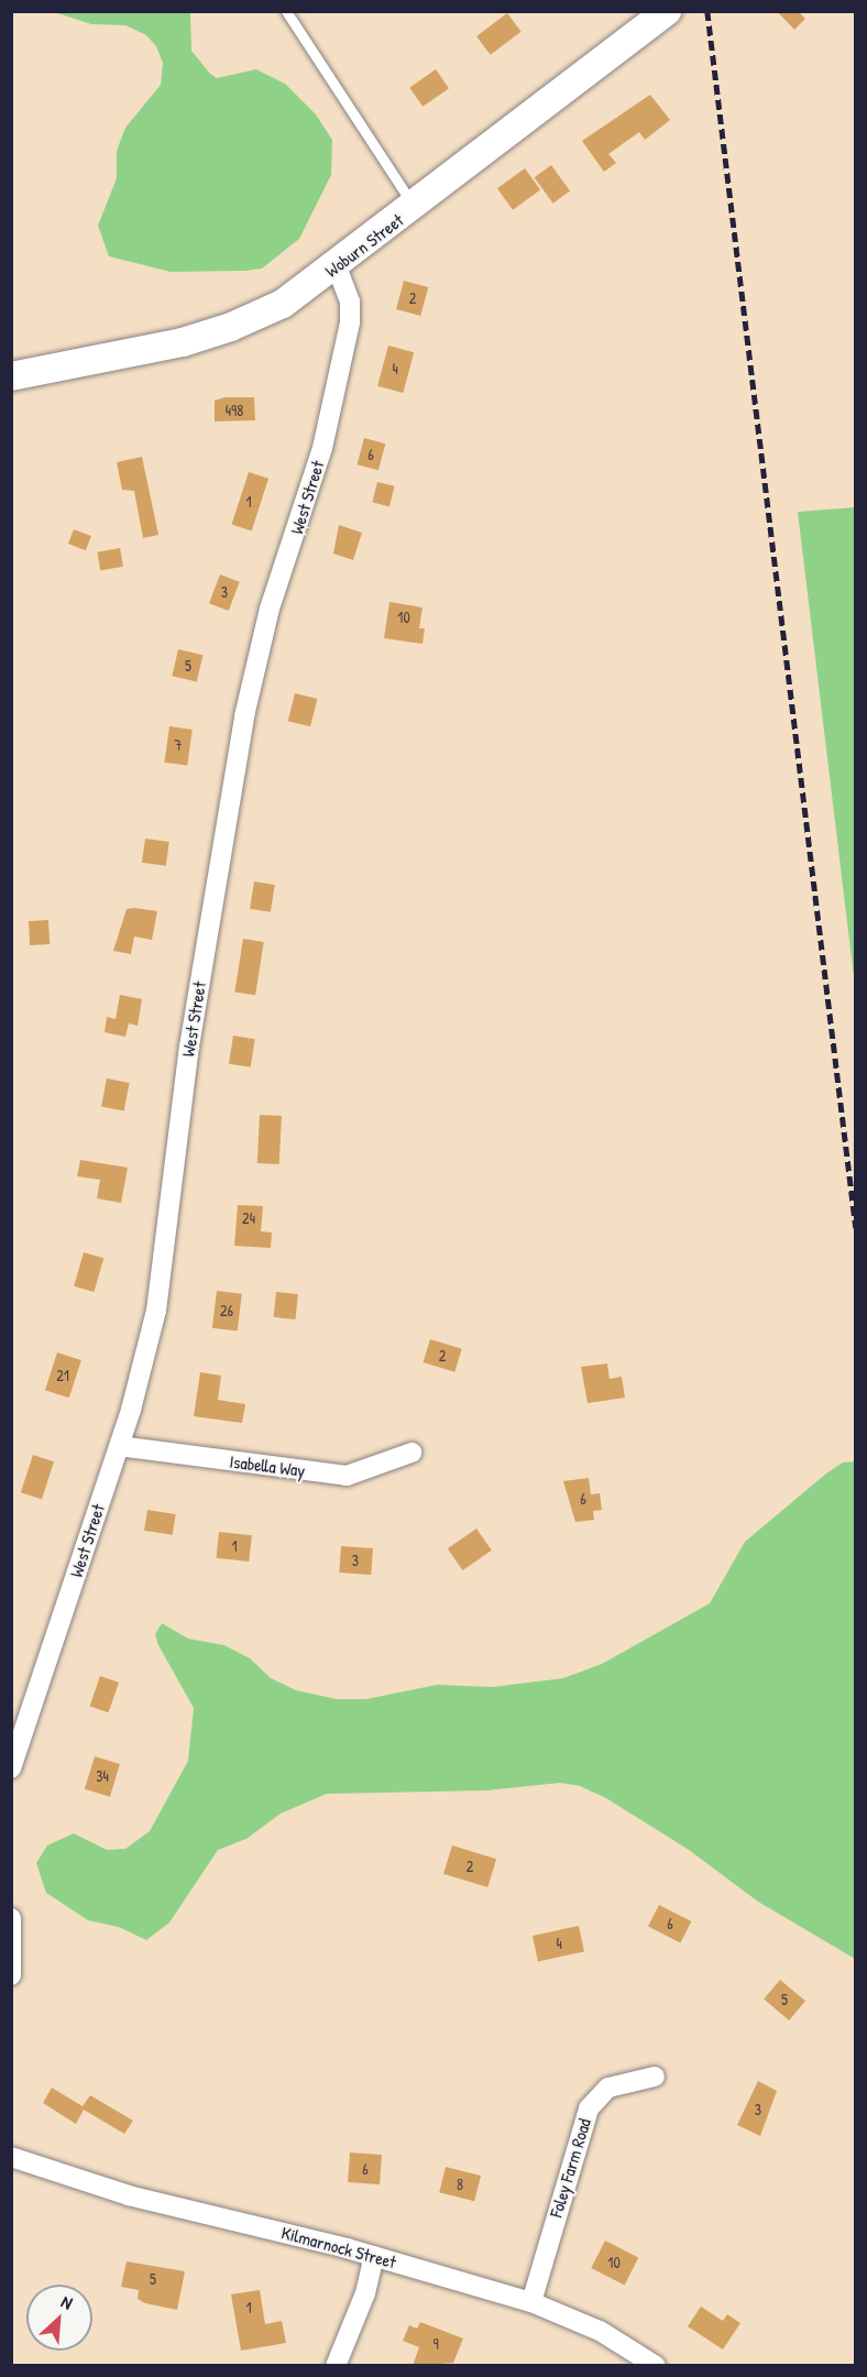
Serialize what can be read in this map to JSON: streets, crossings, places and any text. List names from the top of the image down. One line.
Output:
{"streets":{"street":["Woburn Street","West Street","Isabella Way","Foley Farm Road","Kilmarnock Street"]},"crossings":[["Woburn Street","West Street"],["West Street","Isabella Way"],["Foley Farm Road","Kilmarnock Street"]],"house_numbers":["2","4","498","6","1","3","10","5","7","24","26","2","21","6","1","3","34","2","6","4","5","3","6","8","10","5","1","9"],"north":"top right"}
